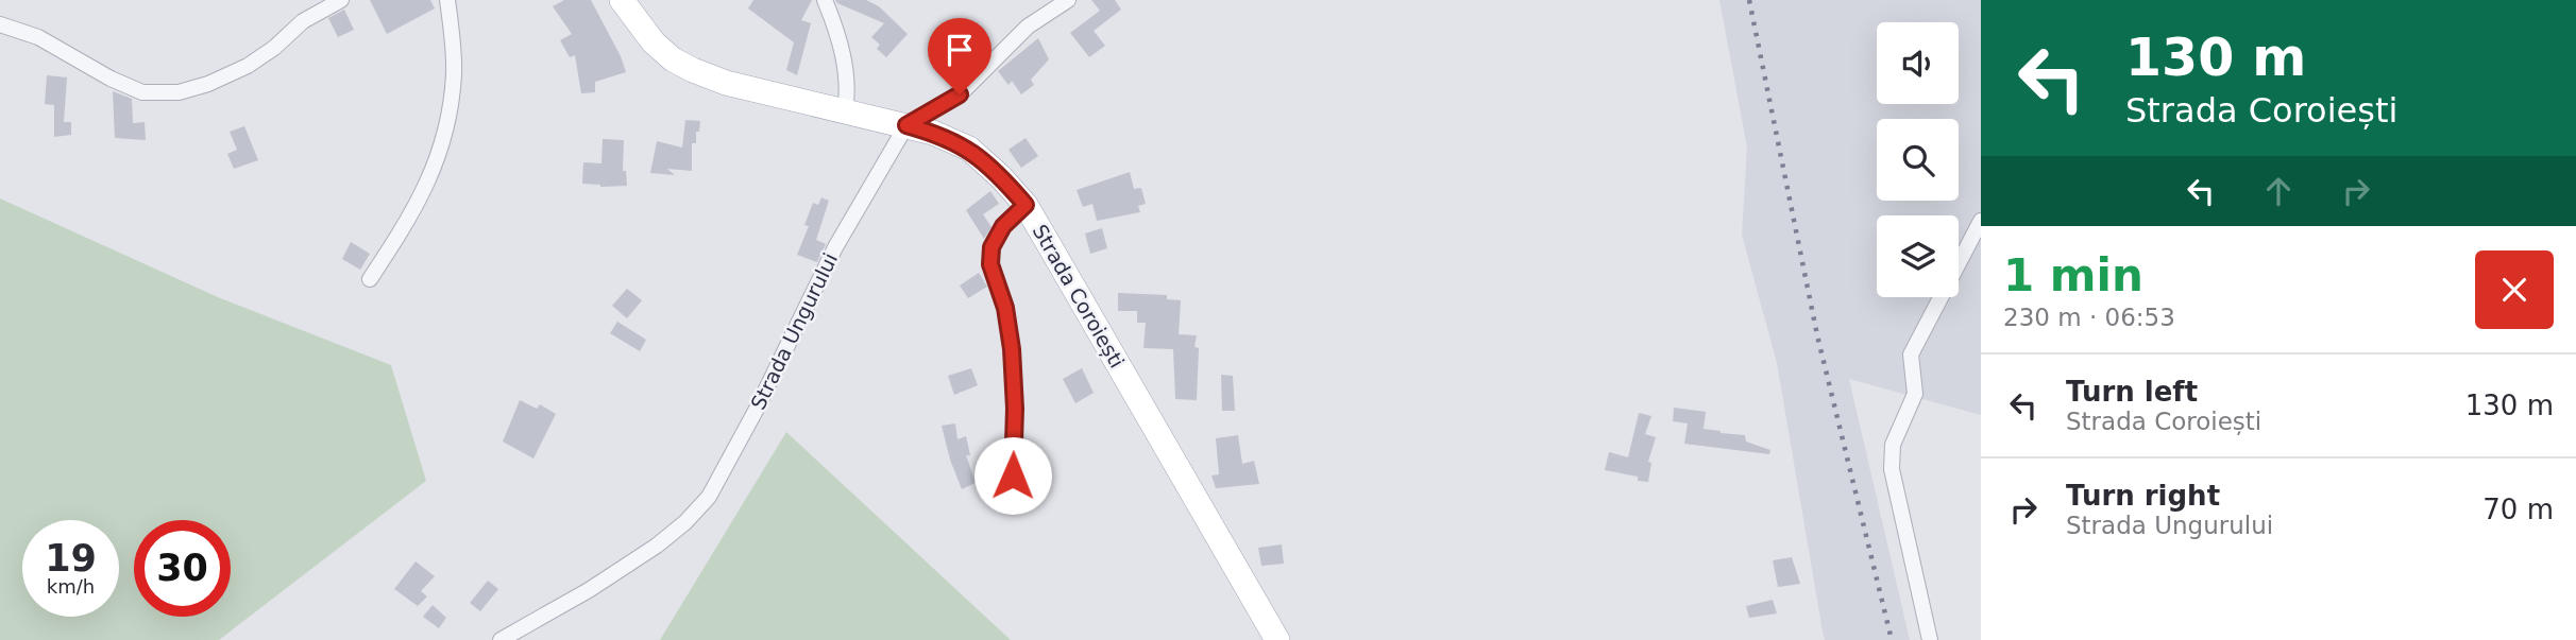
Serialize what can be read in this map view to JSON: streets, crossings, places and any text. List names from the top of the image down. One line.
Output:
{"streets":{"main road":["Strada Coroiești"],"street":["Strada Ungurului"]},"crossings":[["Strada Coroiești","Strada Ungurului"]],"page":{"turn":["130 m","Strada Coroiești"],"heading":["1 min","230 m · 06:53"],"list":[{"name":"Turn left","note":"Strada Coroiești","value":"130 m"},{"name":"Turn right","note":"Strada Ungurului","value":"70 m"}],"speed":"19 km/h","limit":"30"}}
